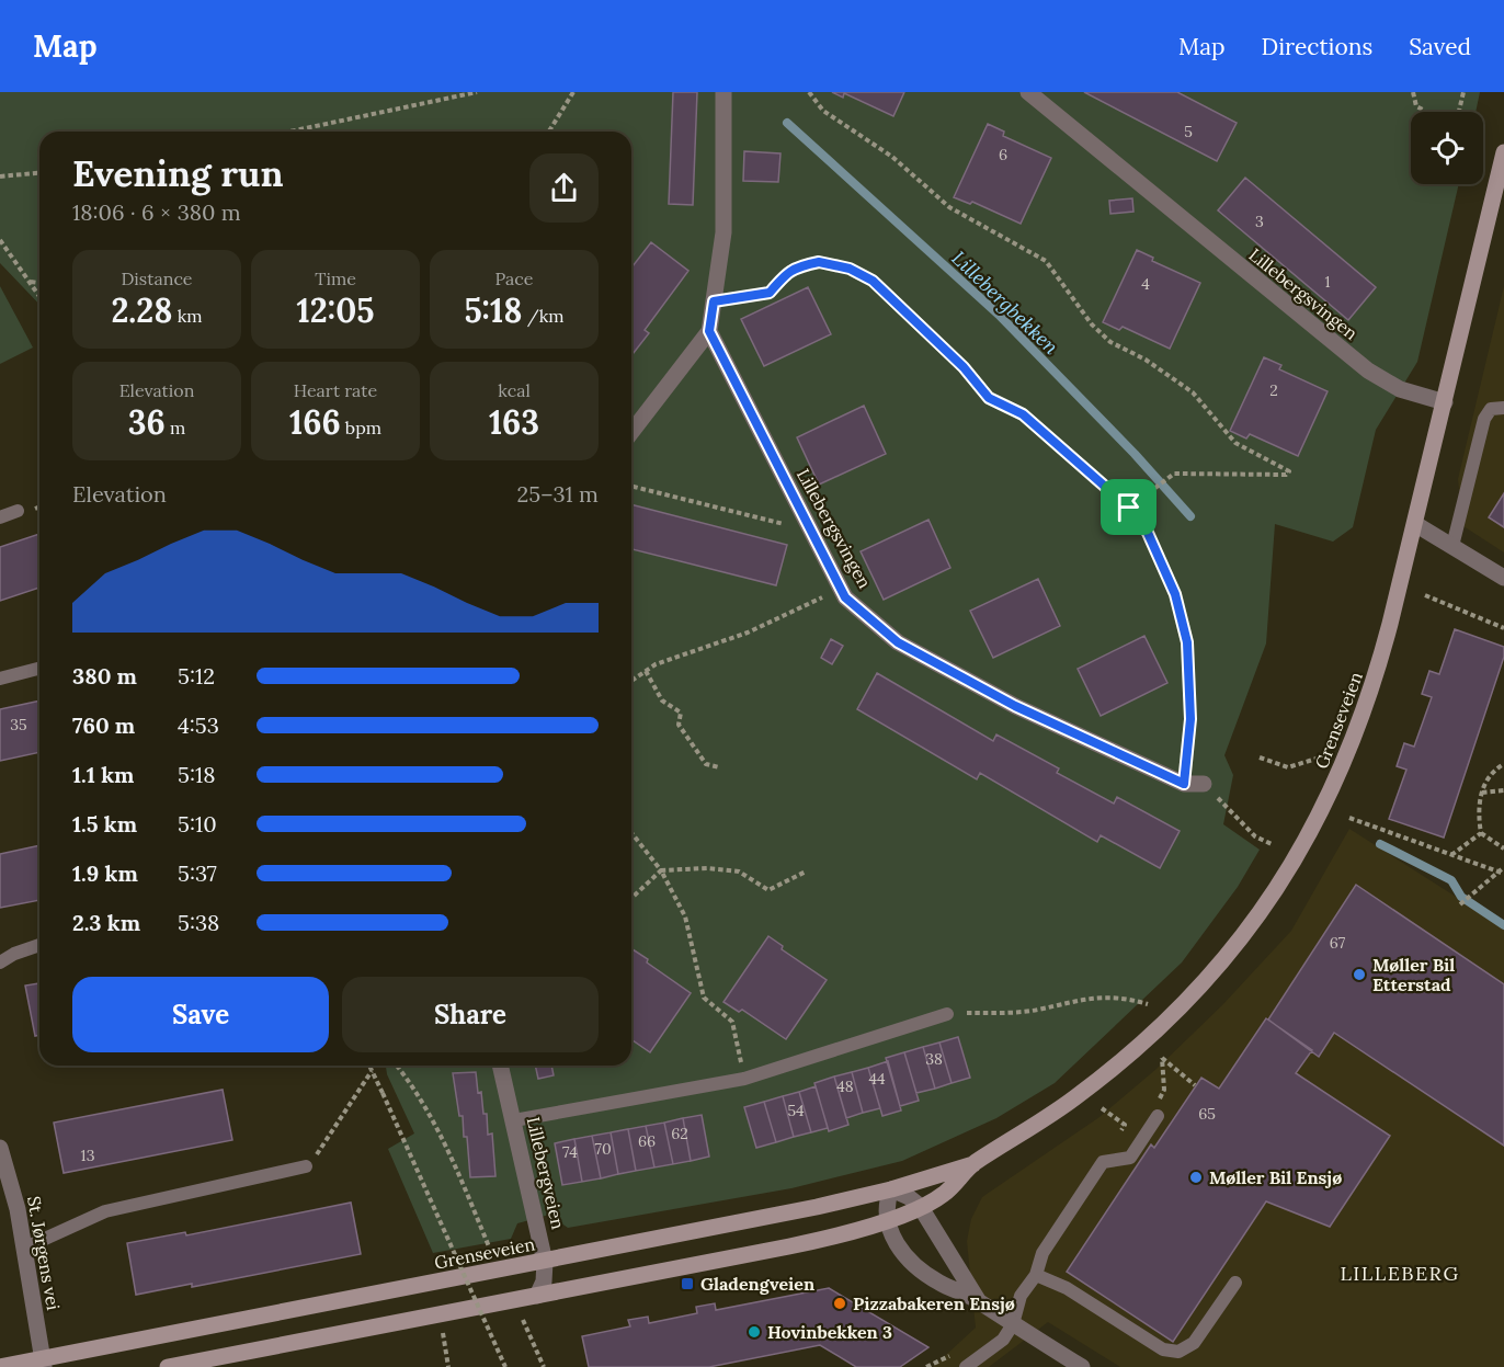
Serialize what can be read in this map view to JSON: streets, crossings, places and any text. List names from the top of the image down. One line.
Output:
{"streets":{"main road":["Grenseveien"],"street":["Lillebergsvingen","Lillebergveien","St. Jørgens vei"]},"crossings":[["Lillebergsvingen","Grenseveien"],["Grenseveien","Lillebergveien"],["Grenseveien","St. Jørgens vei"]],"districts":["LILLEBERG"],"water":["Lillebergbekken"],"places":{"other":["Møller Bil Etterstad","Møller Bil Ensjø","Pizzabakeren Ensjø","Hovinbekken 3"],"transit":["Gladengveien"]},"house_numbers":["5","6","3","1","4","2","35","67","38","44","48","54","65","62","66","70","74","13"],"page":{"header":"Map","nav":["Map","Directions","Saved"],"heading":["Evening run","18:06 · 6 × 380 m"],"stats":[["Distance","2.28 km"],["Time","12:05"],["Pace","5:18 /km"],["Elevation","36 m"],["Heart rate","166 bpm"],["kcal","163"]],"chart":["Elevation","25–31 m"],"list":[{"name":"380 m","note":"5:12"},{"name":"760 m","note":"4:53"},{"name":"1.1 km","note":"5:18"},{"name":"1.5 km","note":"5:10"},{"name":"1.9 km","note":"5:37"},{"name":"2.3 km","note":"5:38"}],"buttons":["Save","Share"]}}
